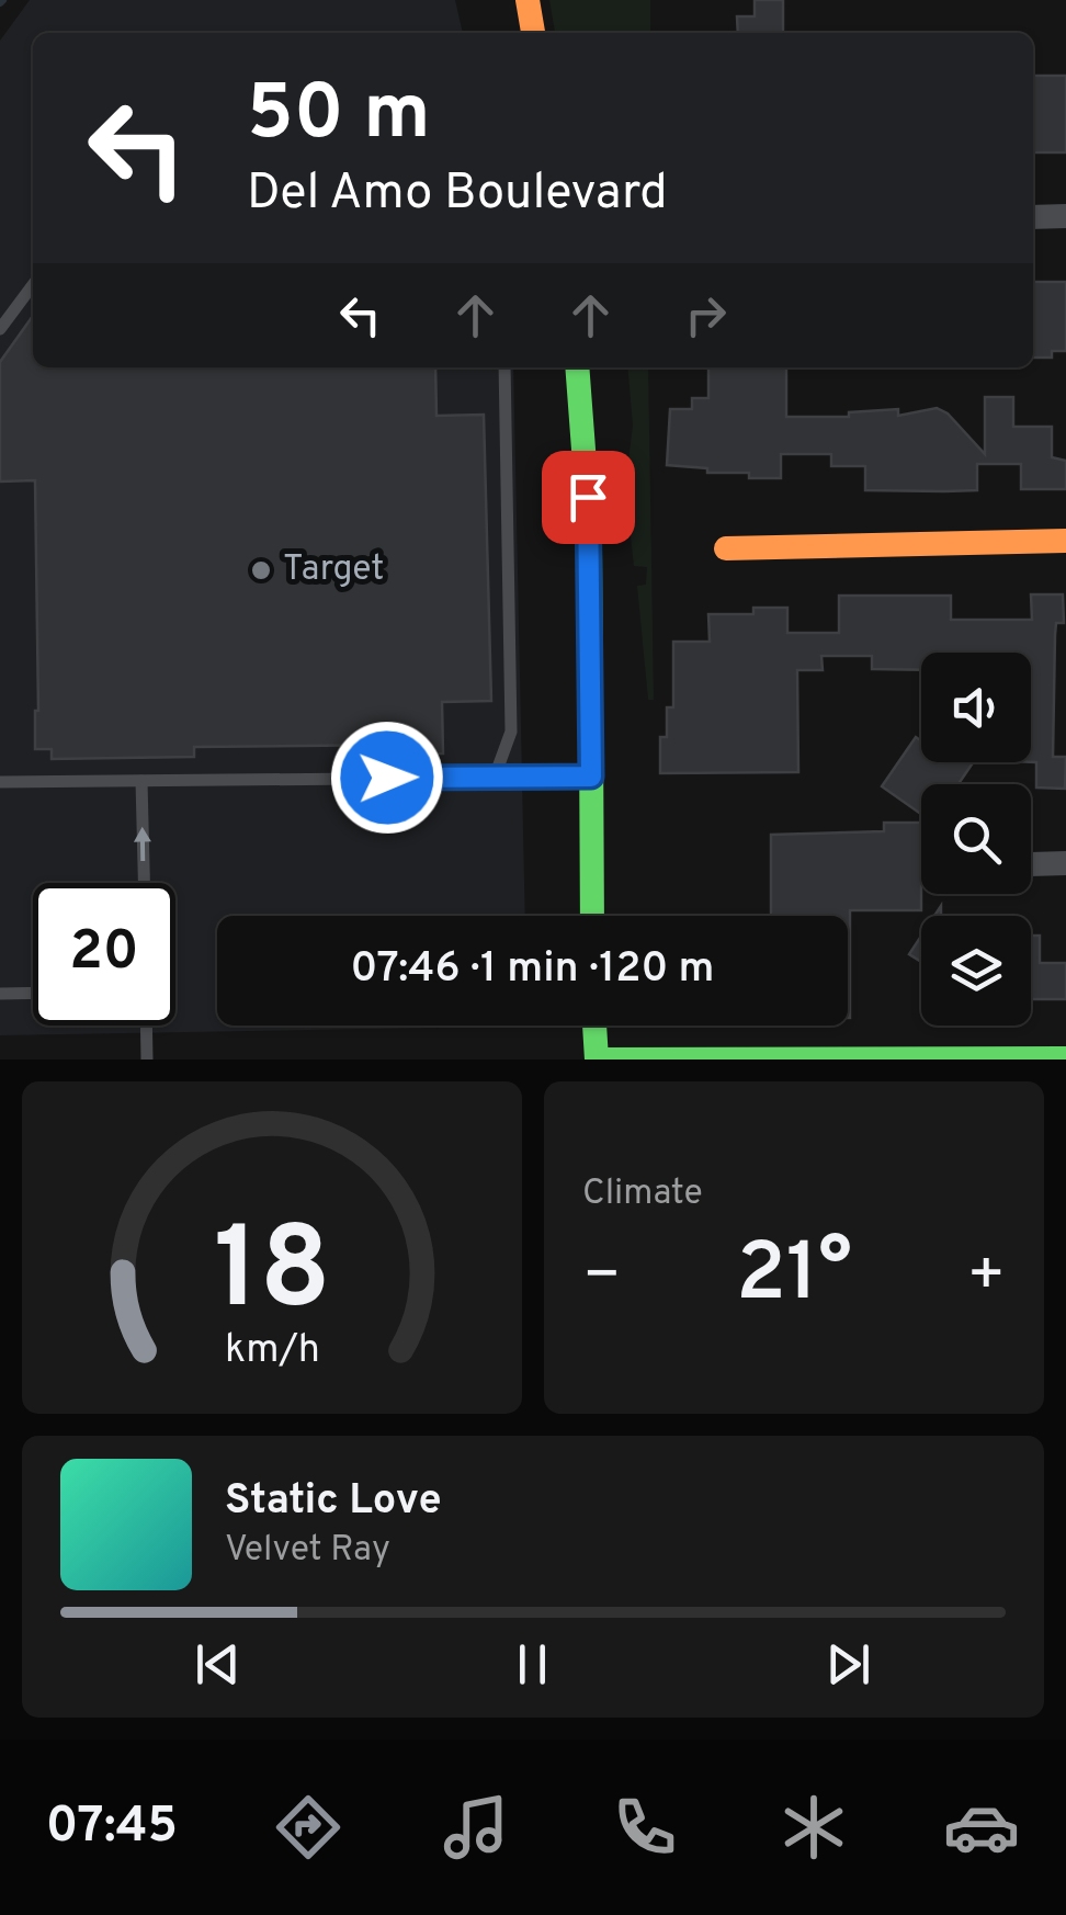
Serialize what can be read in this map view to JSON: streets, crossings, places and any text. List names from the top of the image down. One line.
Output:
{"places":["Target"],"page":{"turn":["50 m","Del Amo Boulevard"],"limit":"20","trip":"07:46 · 1 min · 120 m","tile":"Climate","heat":["−","21°","+"],"song":["Static Love","Velvet Ray"],"tabs":"07:45","gauge":["18","km/h"]}}
